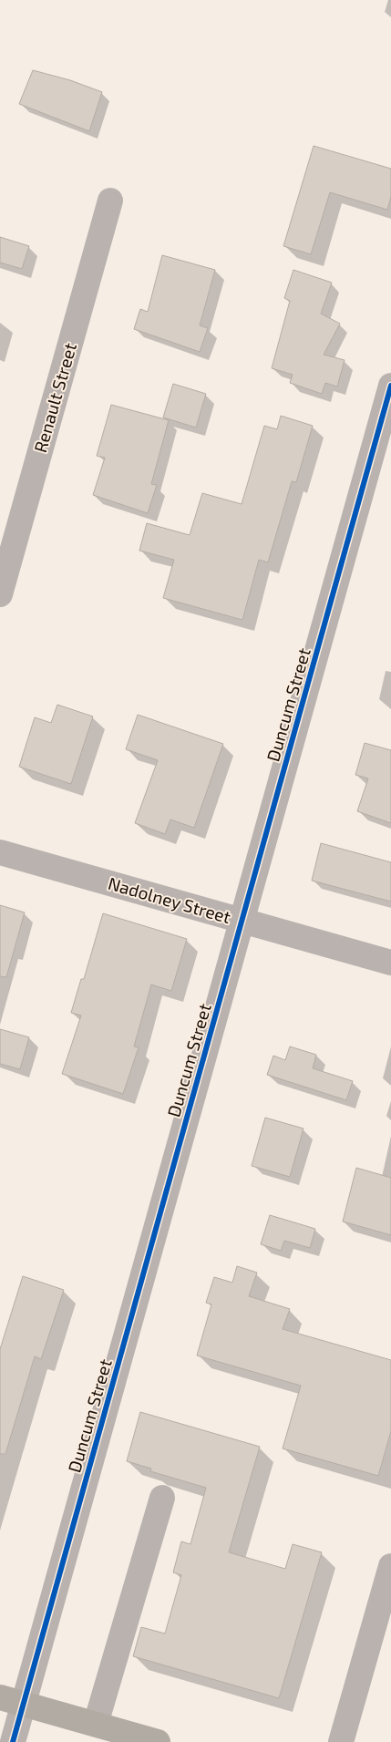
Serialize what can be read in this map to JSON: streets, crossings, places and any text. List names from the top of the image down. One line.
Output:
{"streets":{"street":["Renault Street","Duncum Street","Nadolney Street"]},"crossings":[["Duncum Street","Nadolney Street"]]}
